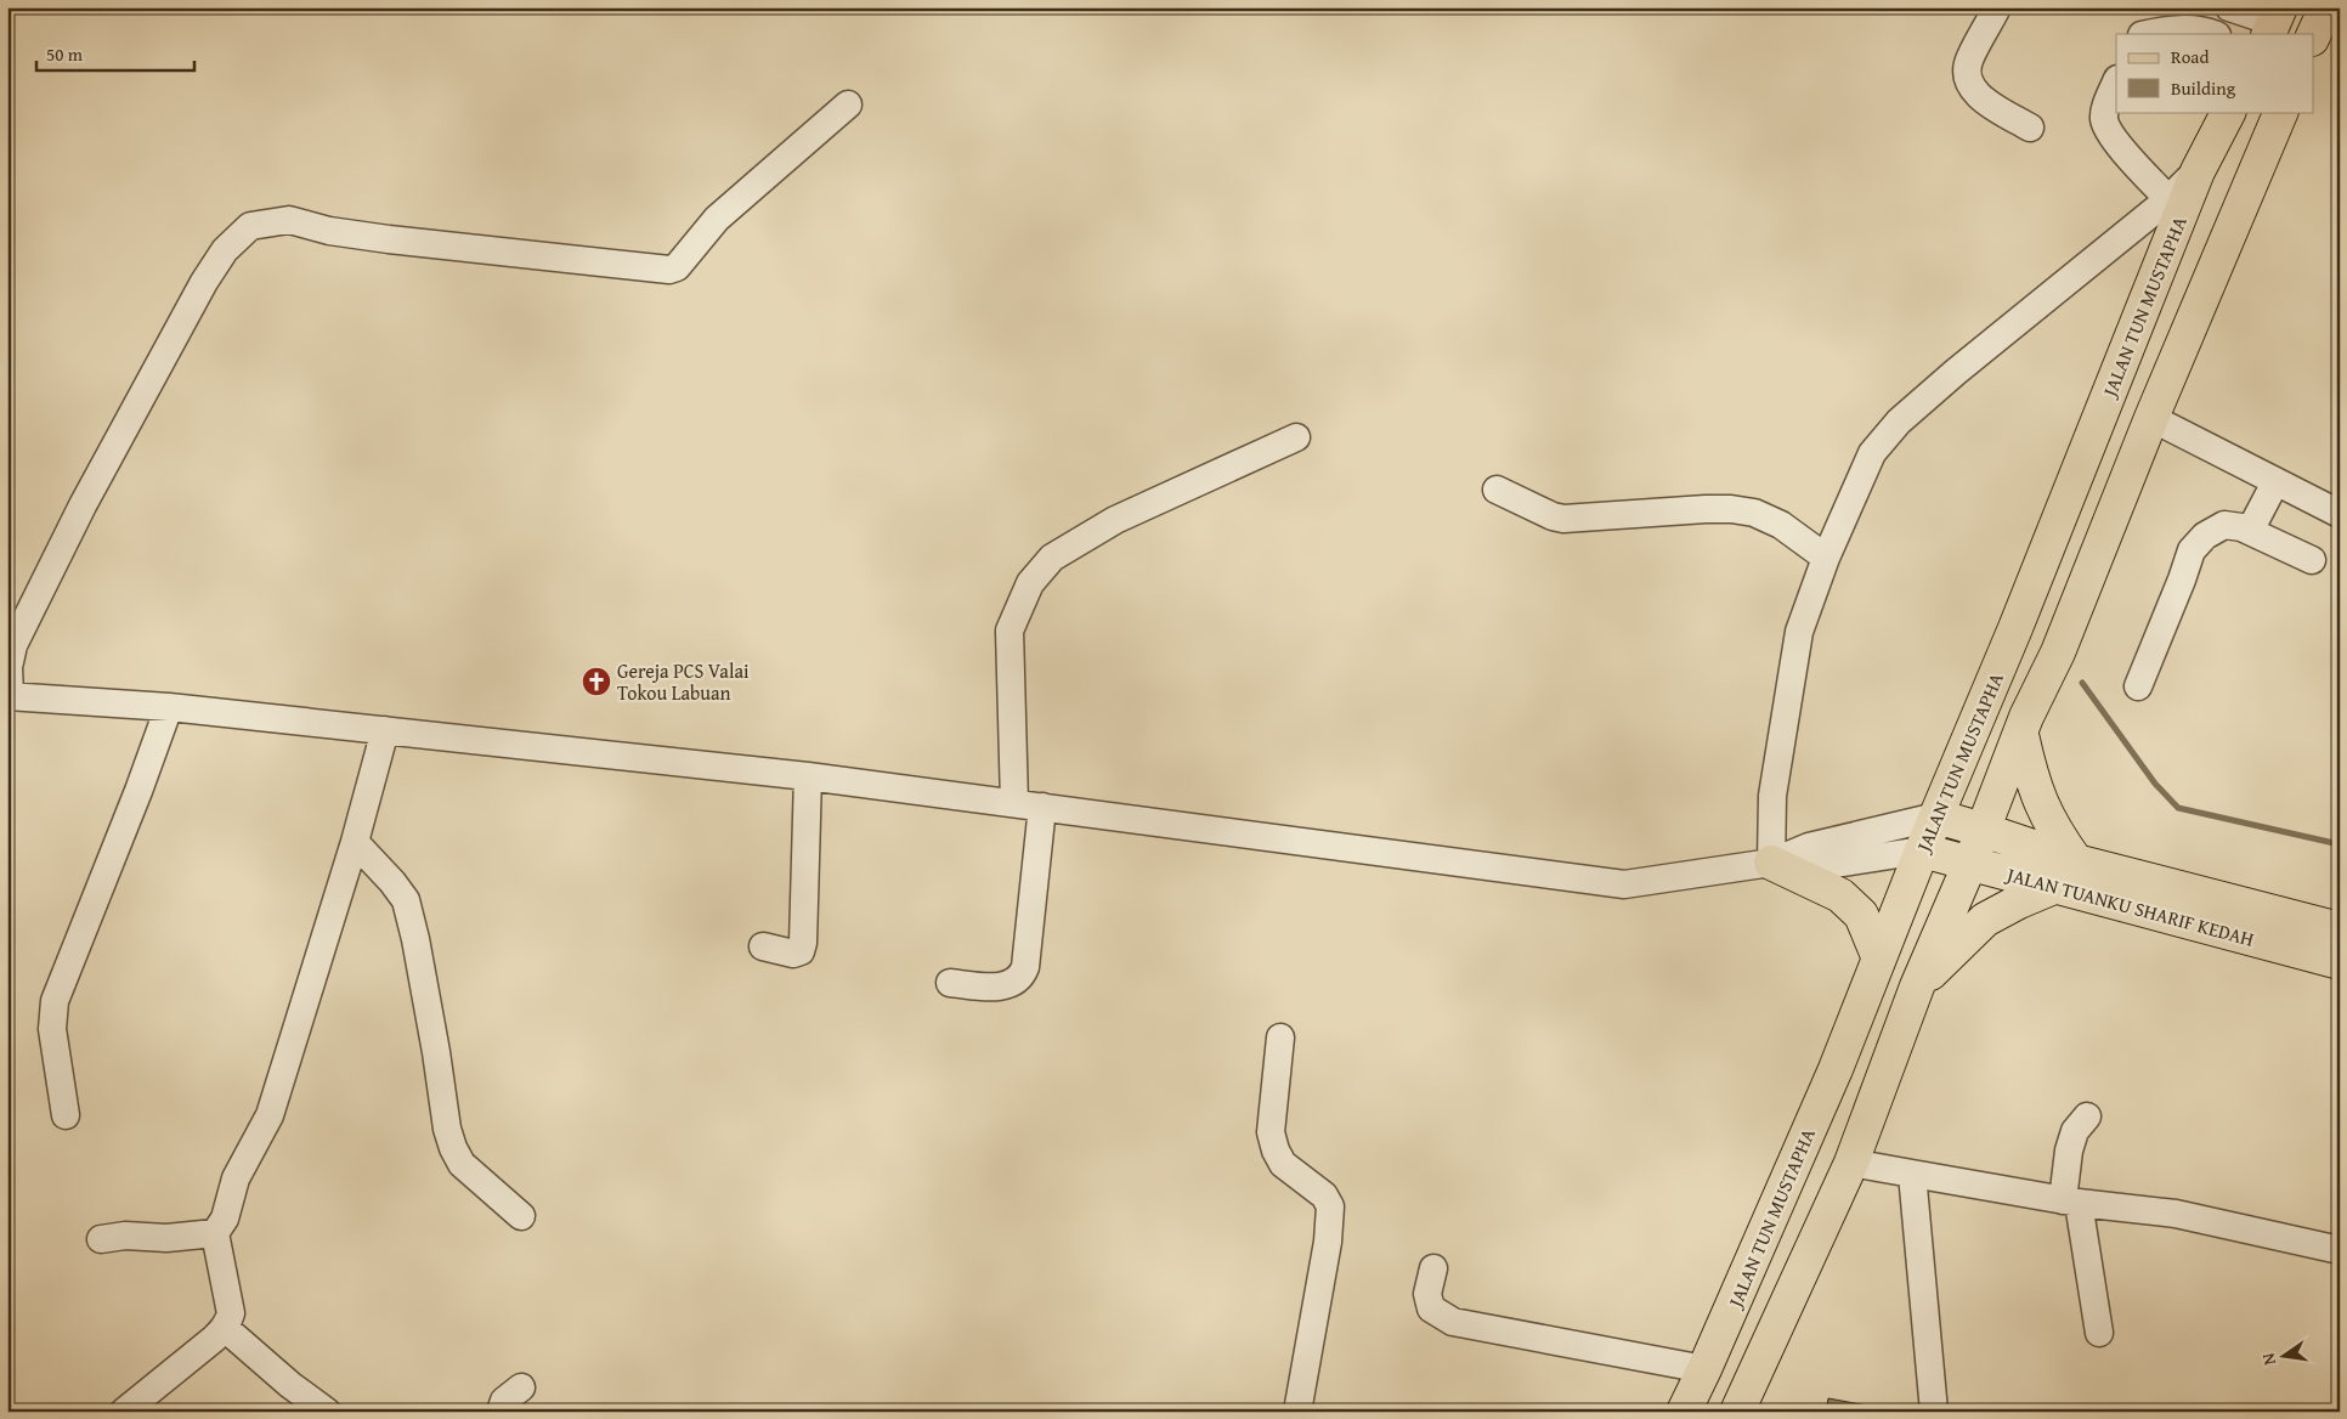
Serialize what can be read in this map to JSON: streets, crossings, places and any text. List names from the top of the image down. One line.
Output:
{"streets":{"main road":["JALAN TUN MUSTAPHA","JALAN TUANKU SHARIF KEDAH"]},"crossings":[["JALAN TUN MUSTAPHA","JALAN TUANKU SHARIF KEDAH"]],"places":{"church":["Gereja PCS Valai Tokou Labuan"]},"legend":["Road","Building"],"scale_bar":"50 m","north":"left"}
